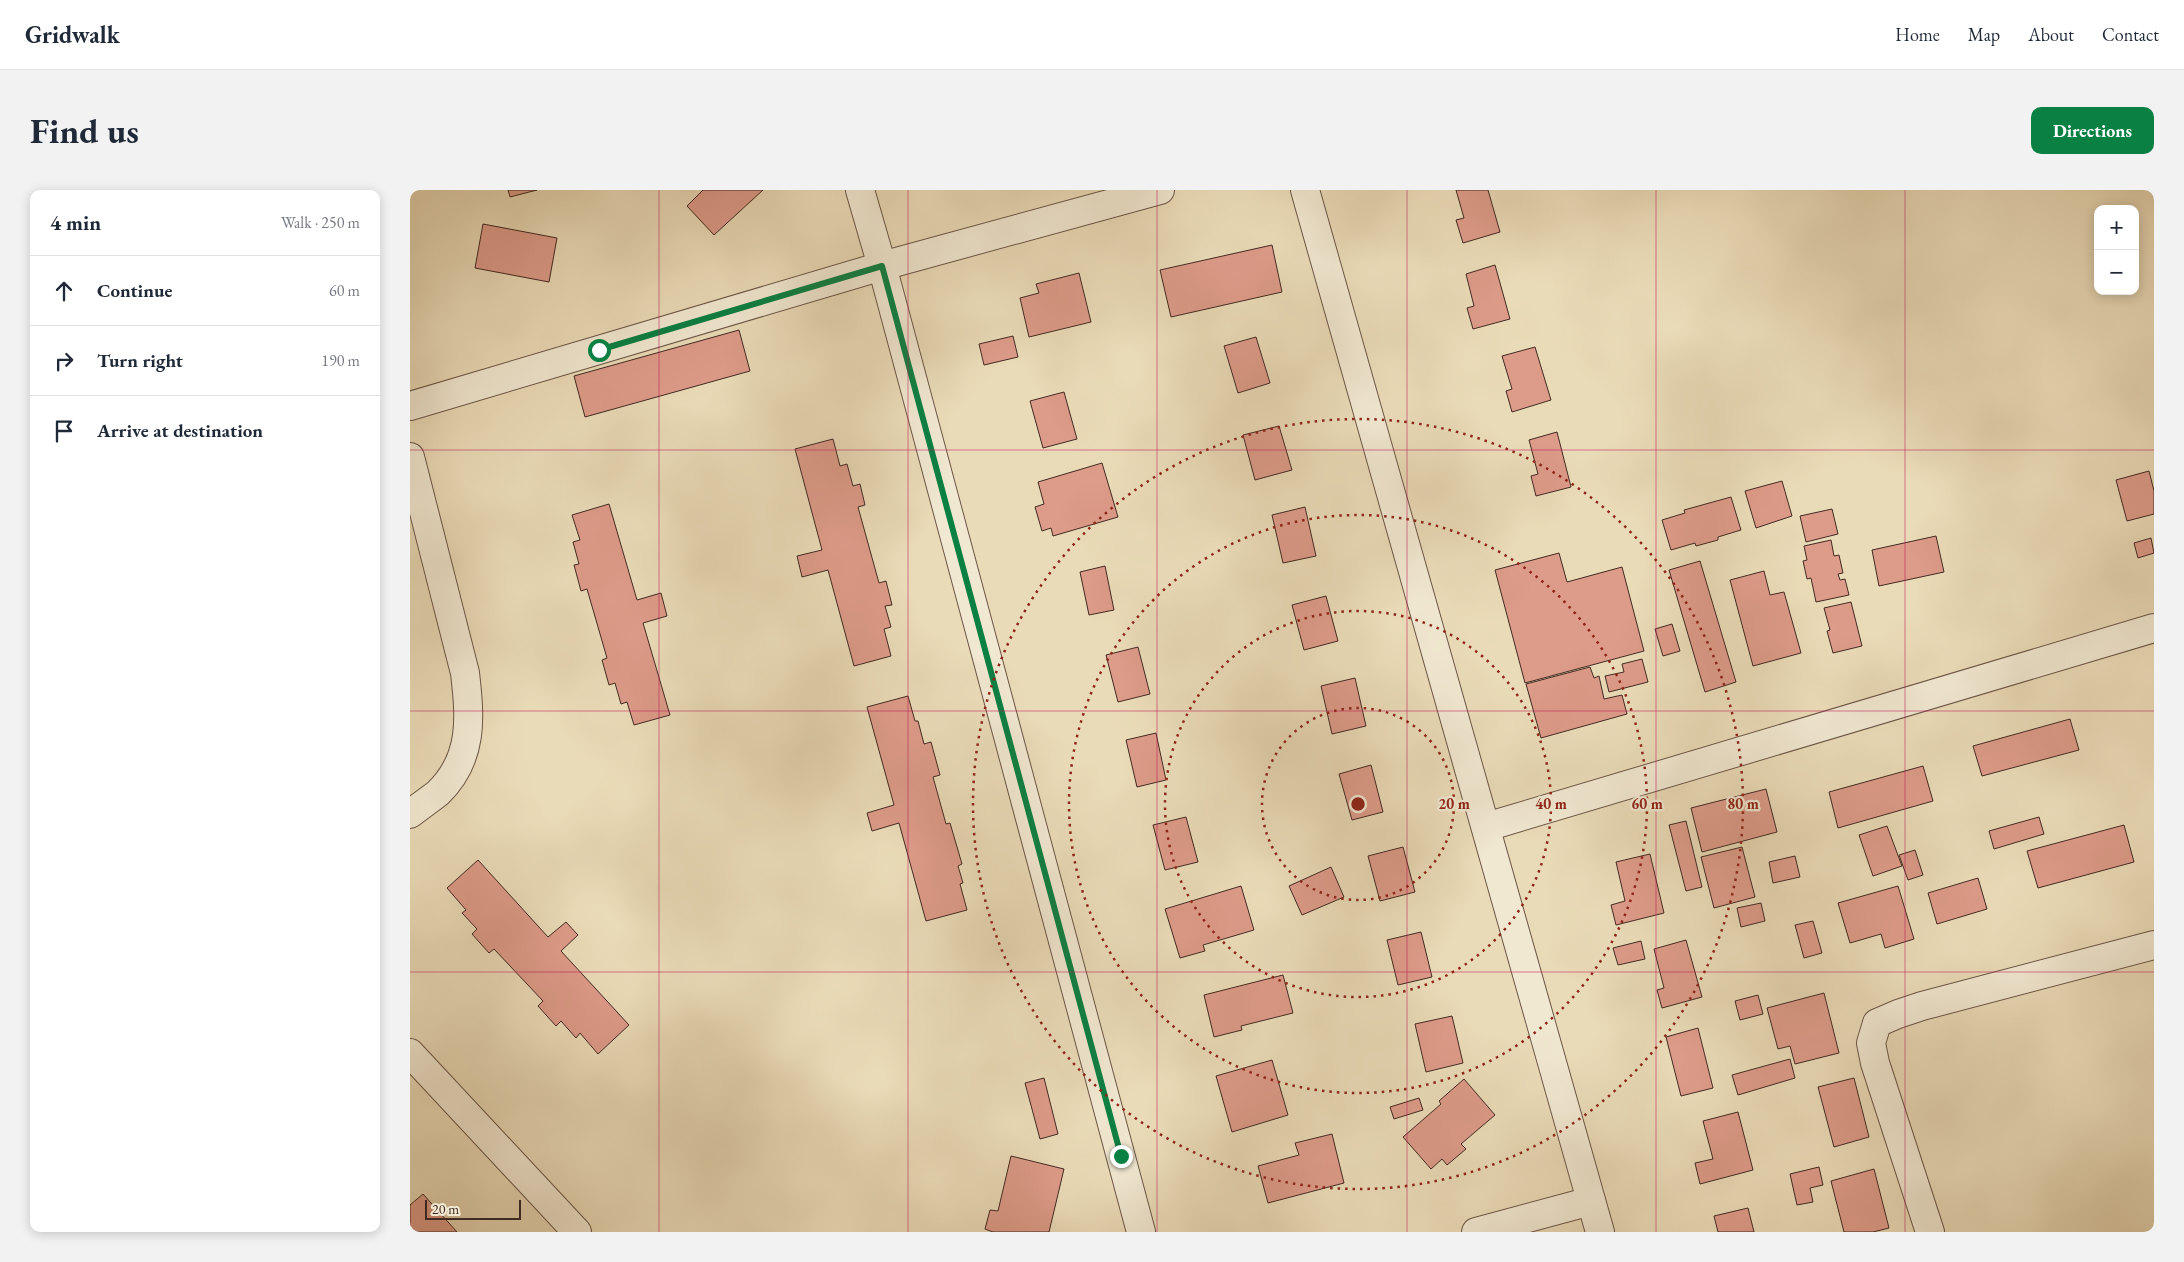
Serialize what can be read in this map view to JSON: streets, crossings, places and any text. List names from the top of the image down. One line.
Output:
{"scale_bar":"20 m","page":{"header":"Gridwalk","nav":["Home","Map","About","Contact"],"buttons":"Directions","title":"Find us","heading":["4 min","Walk · 250 m"],"map_buttons":["+","−"],"list":[["Continue","60 m"],["Turn right","190 m"],"Arrive at destination"],"scale":"20 m"},"rings":["20 m","40 m","60 m","80 m"]}
